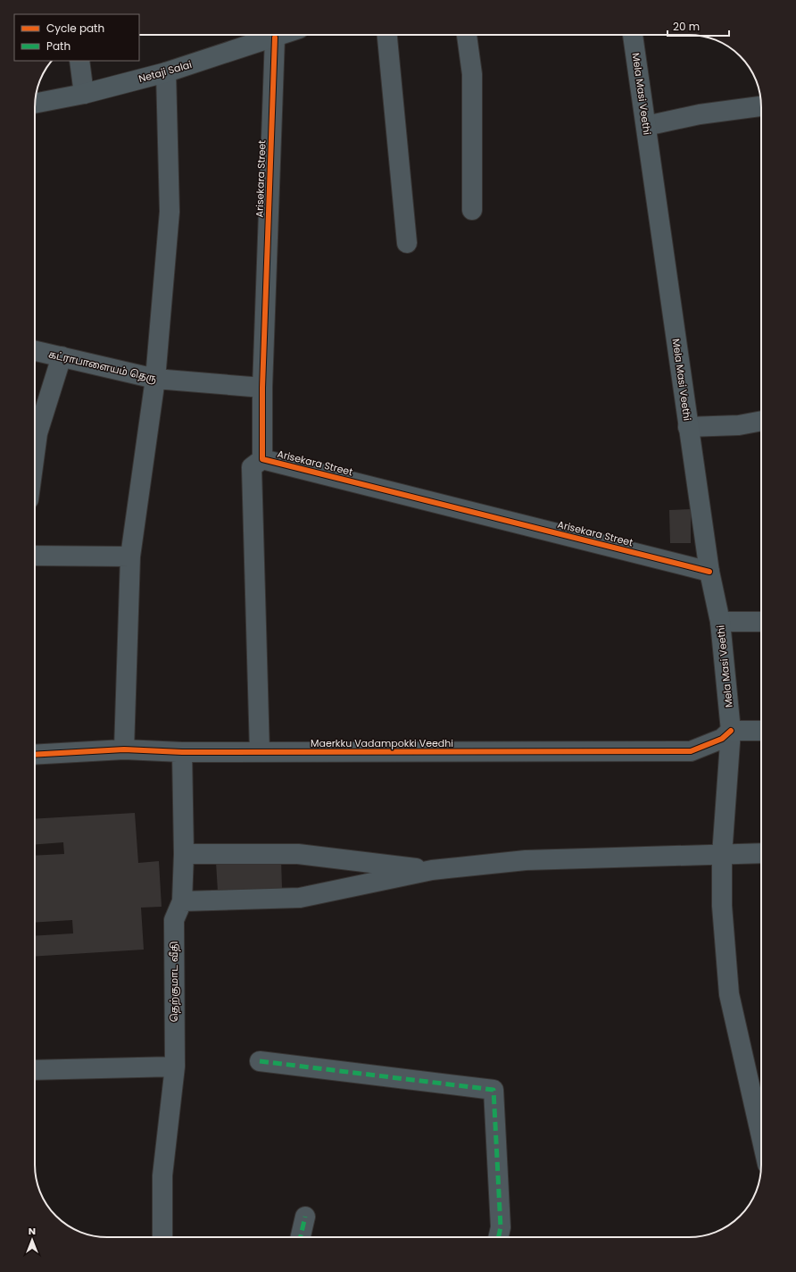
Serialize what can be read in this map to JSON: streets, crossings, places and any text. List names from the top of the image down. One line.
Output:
{"streets":{"main road":["Netaji Salai","Mela Masi Veethi"],"street":["Arisekara Street","கட்ராபாளையம் தெரு","Maerkku Vadampokki Veedhi","தெற்குமாட வீதி"]},"crossings":[["Netaji Salai","Arisekara Street"],["Mela Masi Veethi","Arisekara Street"],["Mela Masi Veethi","Maerkku Vadampokki Veedhi"],["Arisekara Street","கட்ராபாளையம் தெரு"],["Maerkku Vadampokki Veedhi","தெற்குமாட வீதி"]],"legend":["Cycle path","Path"],"scale_bar":"20 m","north":"top"}
